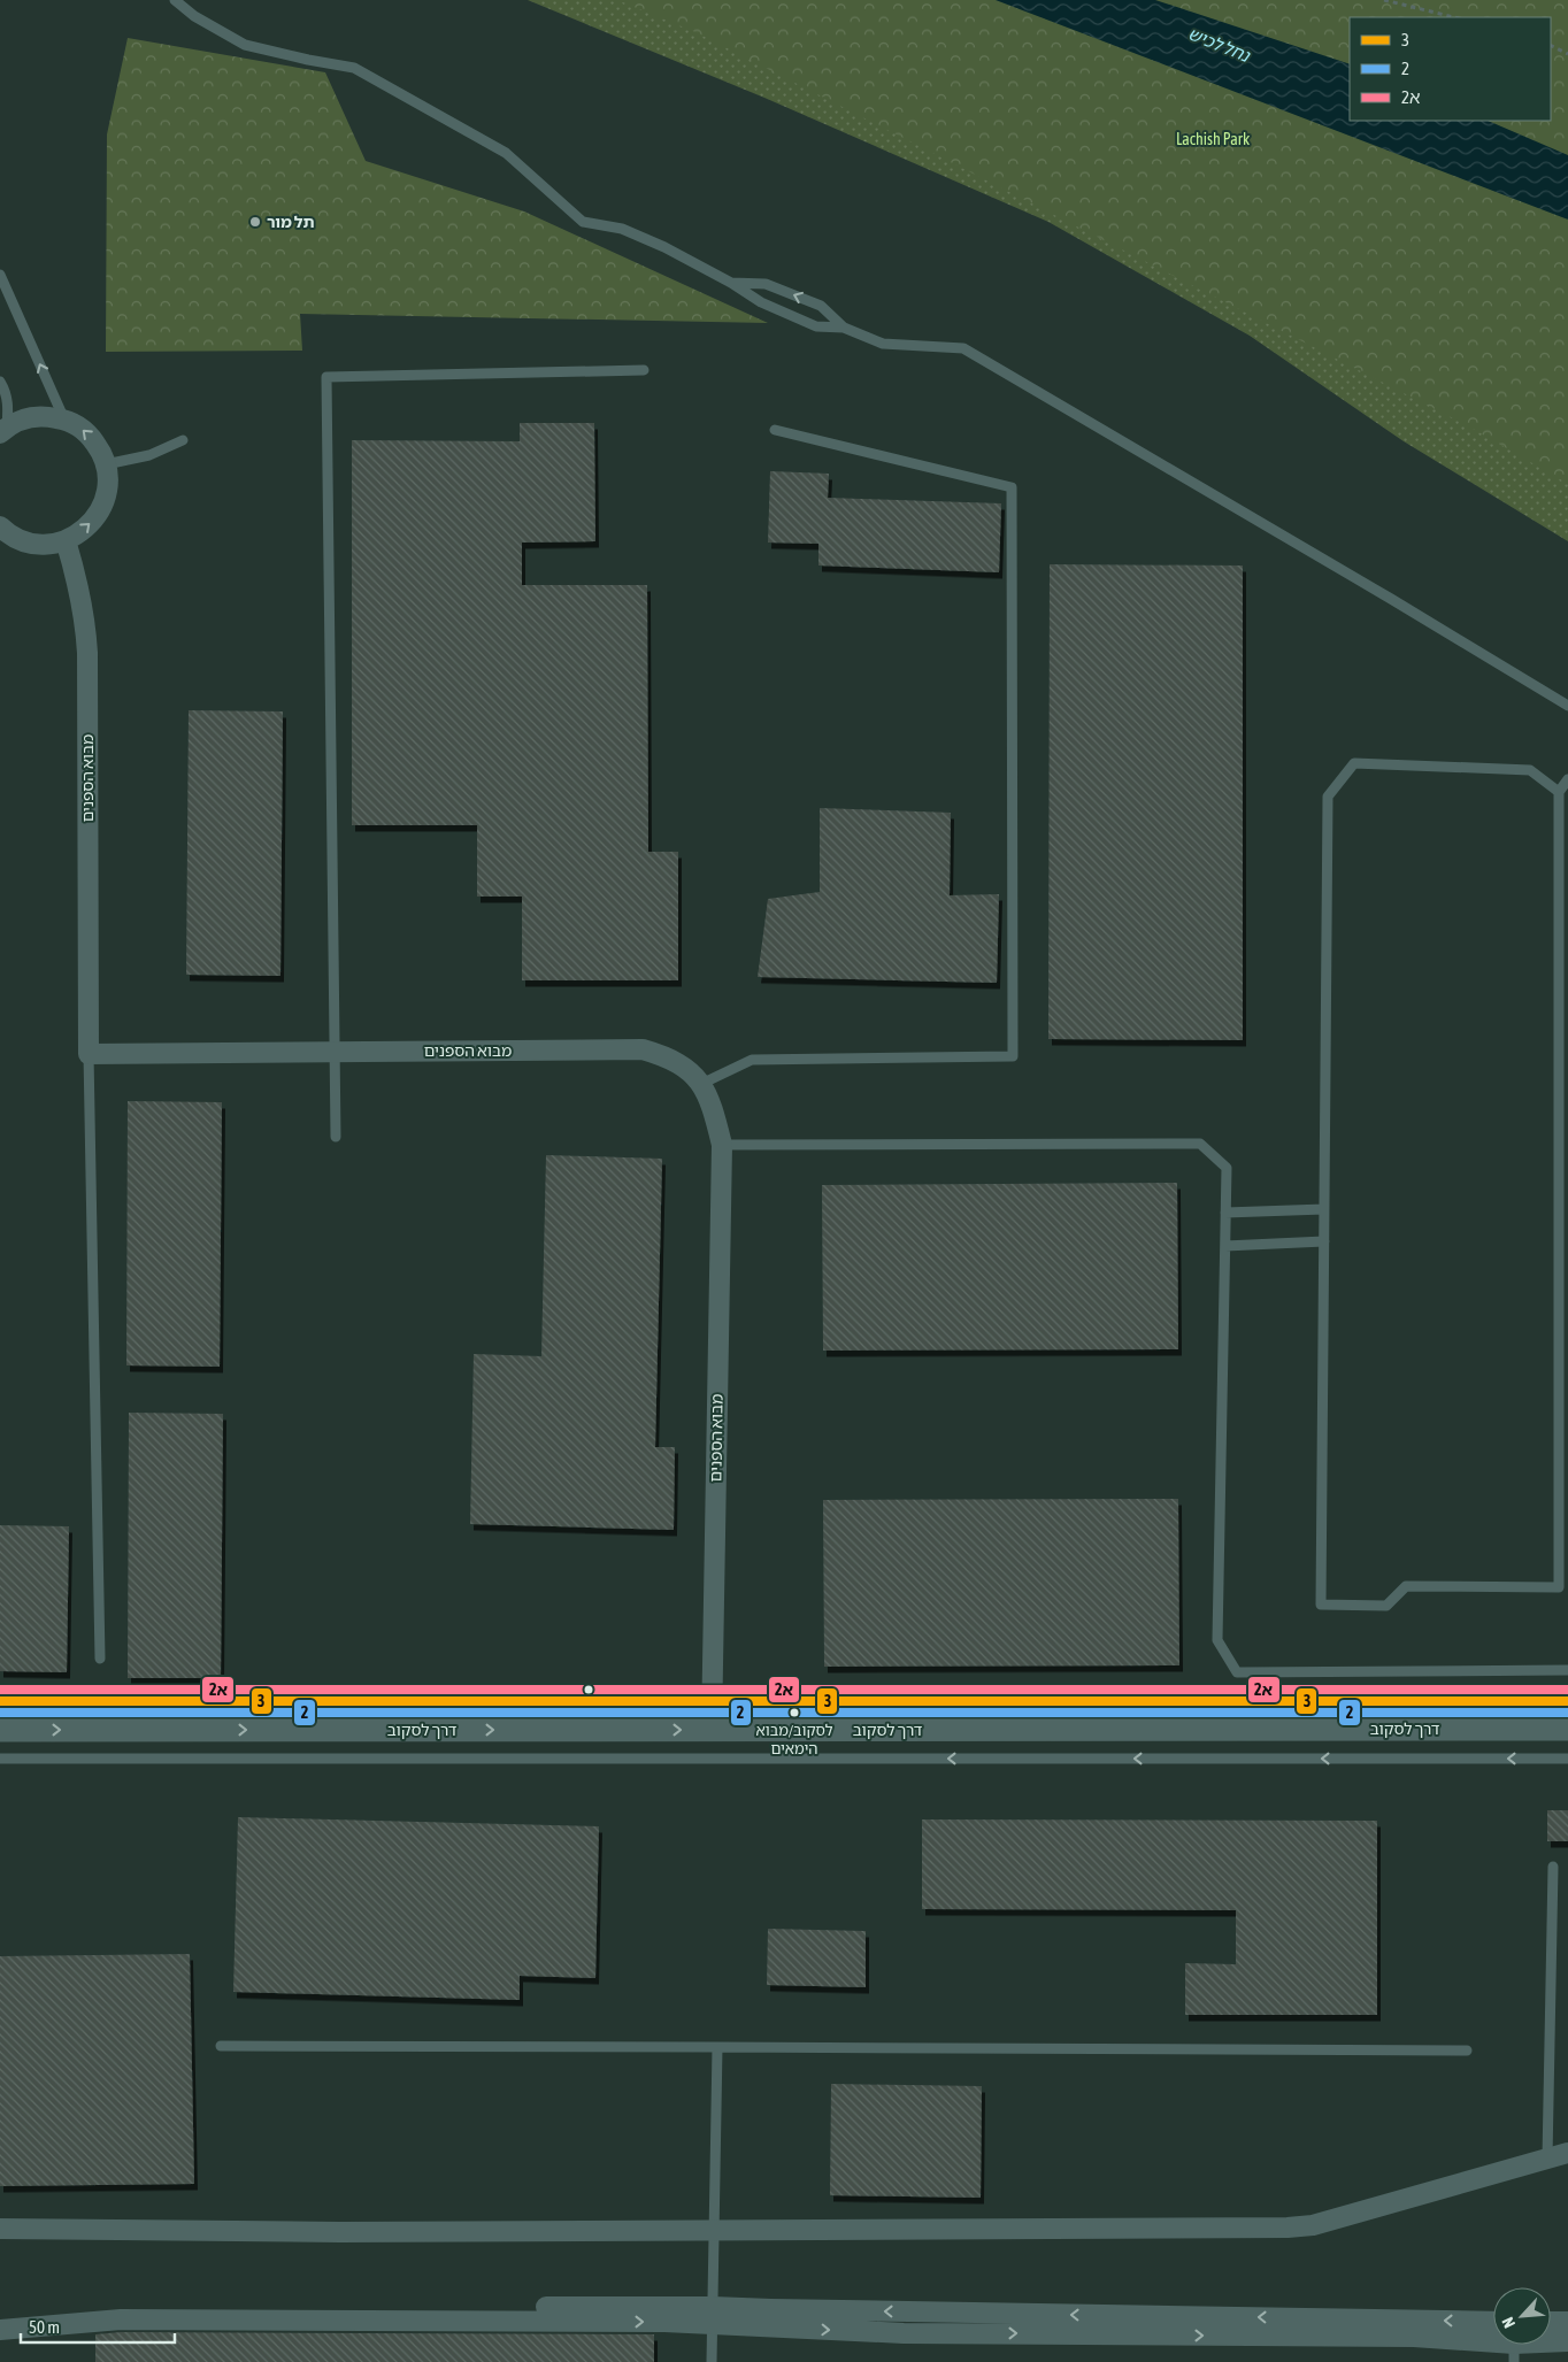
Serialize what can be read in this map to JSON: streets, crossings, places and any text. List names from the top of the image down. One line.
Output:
{"streets":{"street":["מבוא הספנים","דרך לסקוב"]},"crossings":[["מבוא הספנים","דרך לסקוב"]],"water":["נחל לכיש"],"parks":["Lachish Park"],"places":["תל מור","לסקוב/מבוא הימאים"],"lines":["transit line 2א","transit line 3","transit line 2"],"legend":["3","2","2א"],"scale_bar":"50 m","north":"bottom left"}
